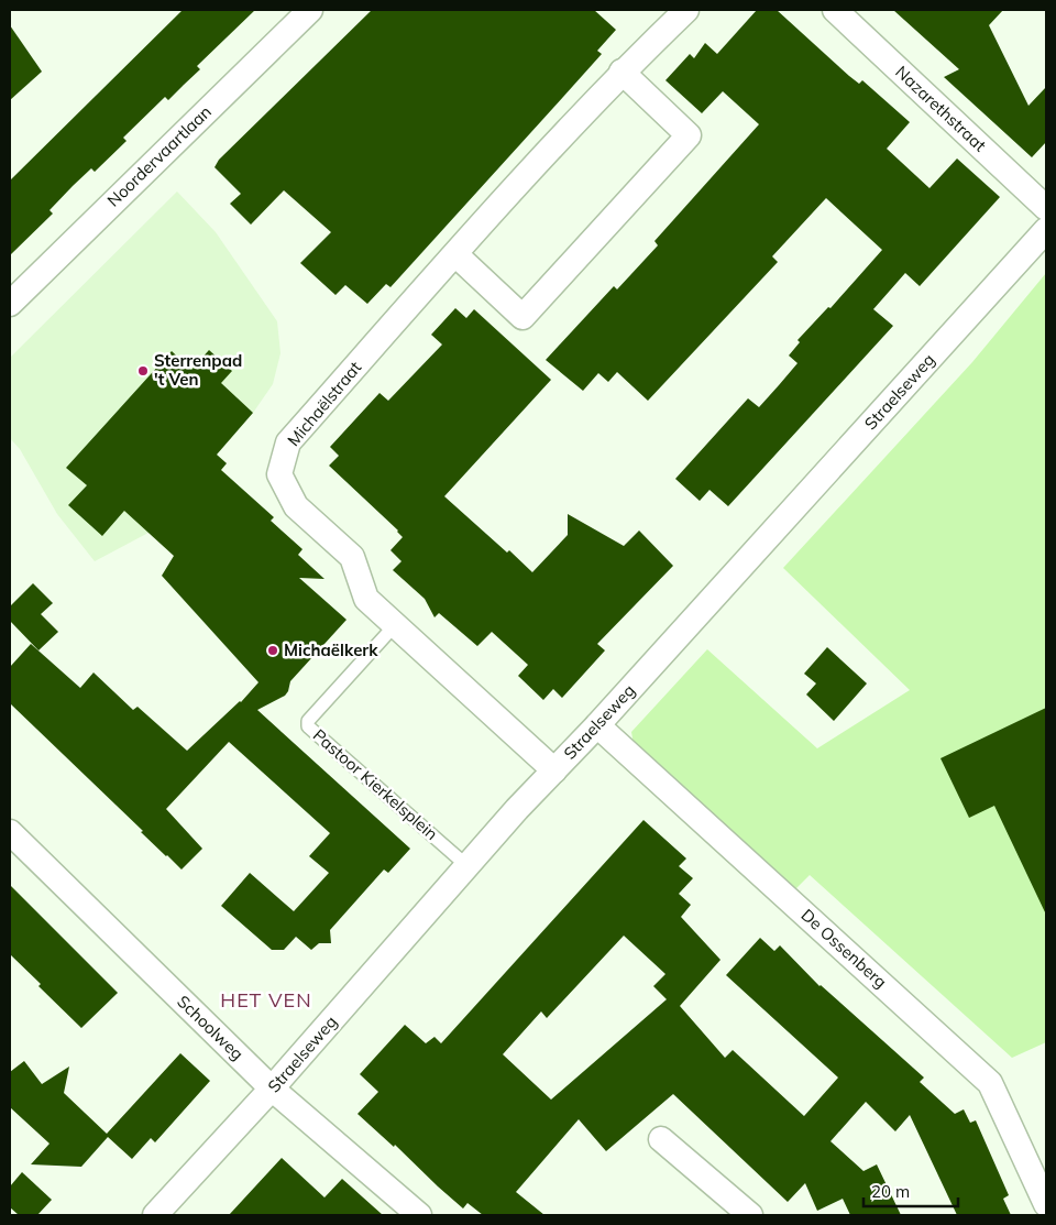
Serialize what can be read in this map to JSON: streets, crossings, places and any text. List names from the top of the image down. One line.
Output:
{"streets":{"street":["Nazarethstraat","Noordervaartlaan","Straelseweg","Michaëlstraat","De Ossenberg","Schoolweg"],"lane":["Pastoor Kierkelsplein"]},"crossings":[["Straelseweg","Michaëlstraat"],["Straelseweg","Pastoor Kierkelsplein"],["Straelseweg","De Ossenberg"],["Straelseweg","Schoolweg"],["Michaëlstraat","Pastoor Kierkelsplein"]],"districts":["HET VEN"],"places":["Sterrenpad 't Ven","Michaëlkerk"],"scale_bar":"20 m"}
